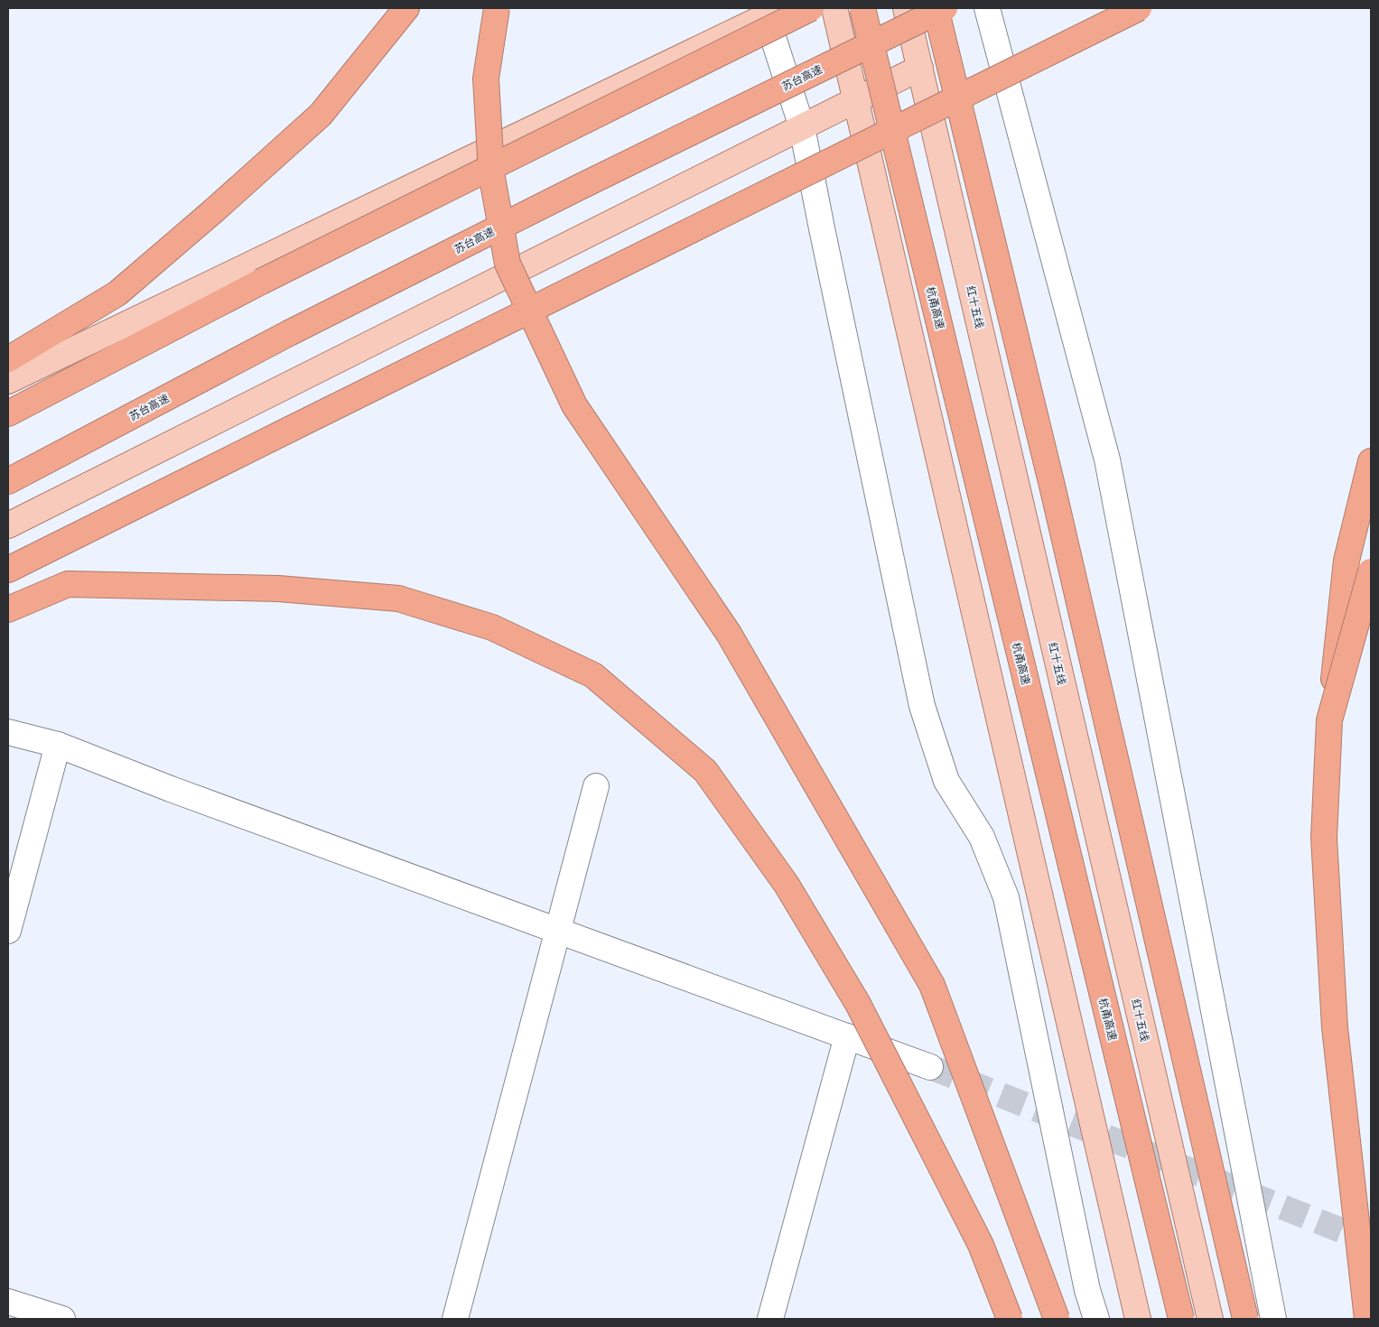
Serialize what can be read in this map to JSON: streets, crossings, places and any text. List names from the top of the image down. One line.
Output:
{"streets":{"highway":["苏台高速","杭甬高速"],"main road":["红十五线"]}}
